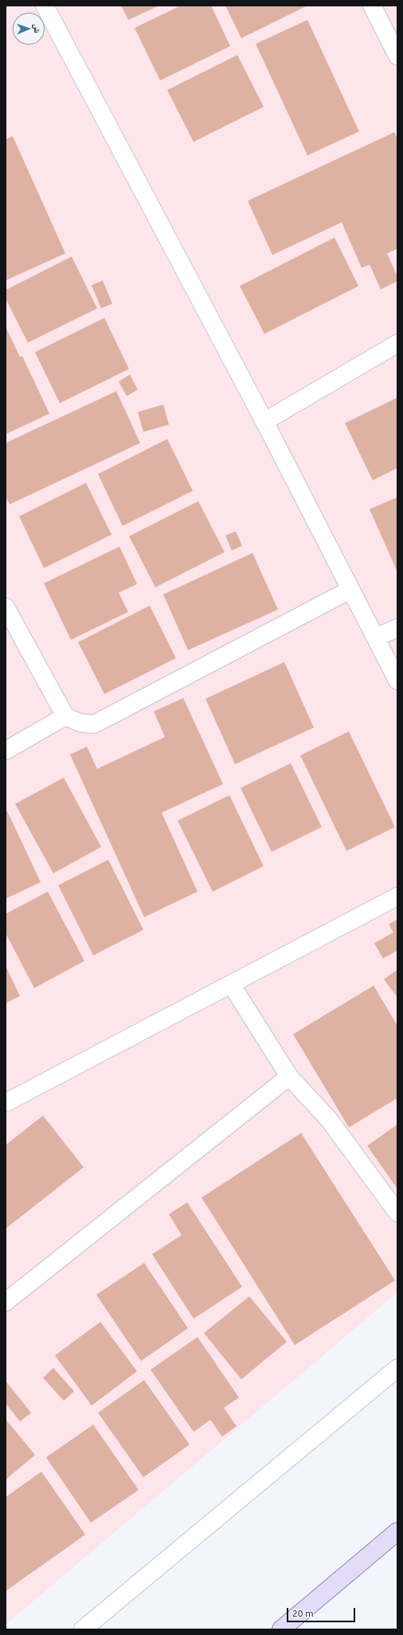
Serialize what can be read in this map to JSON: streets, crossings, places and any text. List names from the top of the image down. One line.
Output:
{"scale_bar":"20 m","north":"right"}
